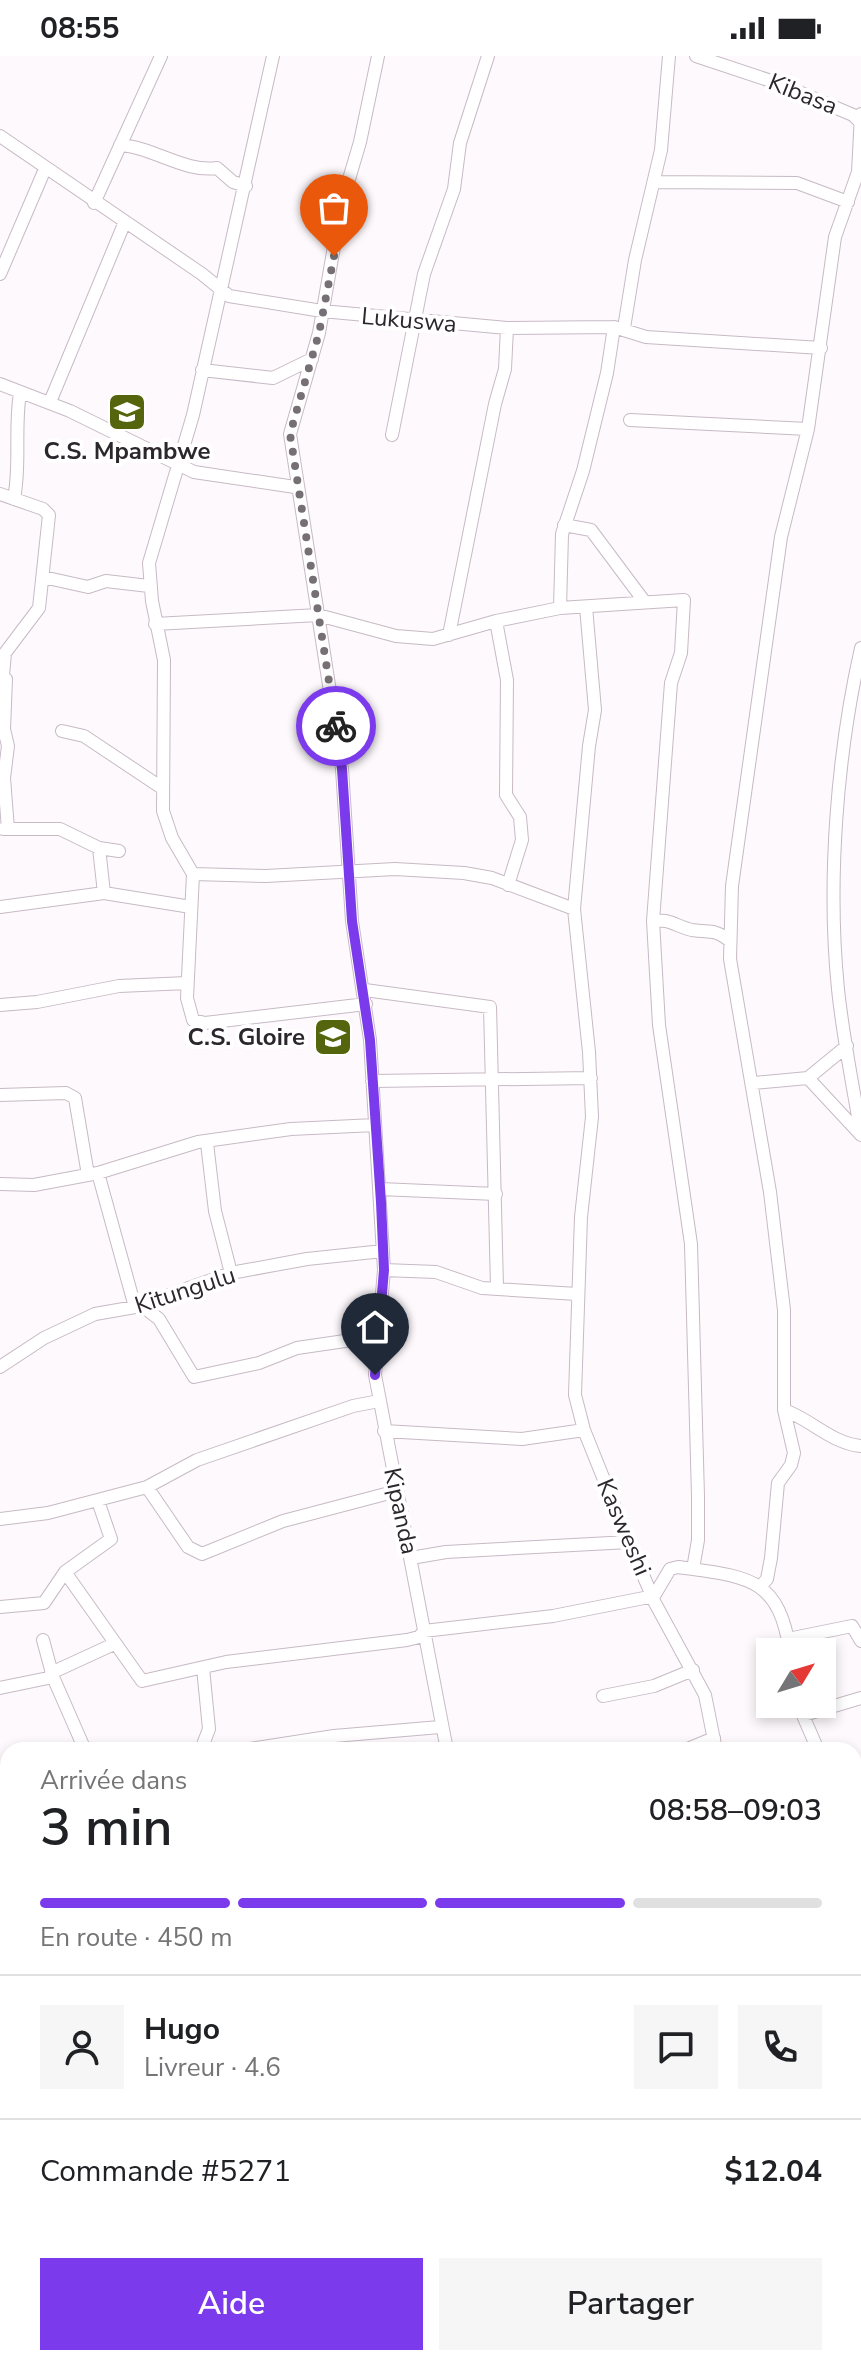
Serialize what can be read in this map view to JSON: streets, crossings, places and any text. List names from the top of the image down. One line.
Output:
{"streets":{"street":["Kibasa","Lukuswa","Kitungulu","Kipanda","Kasweshi"]},"crossings":[["Lukuswa","Kipanda"],["Kitungulu","Kipanda"]],"places":{"school or university":["C.S. Mpambwe","C.S. Gloire"]},"north":"top right","page":{"status":"08:55","heading":["3 min","Arrivée dans","08:58–09:03"],"panel":["Hugo","Livreur · 4.6","Commande #5271","$12.04"],"bar":"En route · 450 m","buttons":["Aide","Partager"]}}
